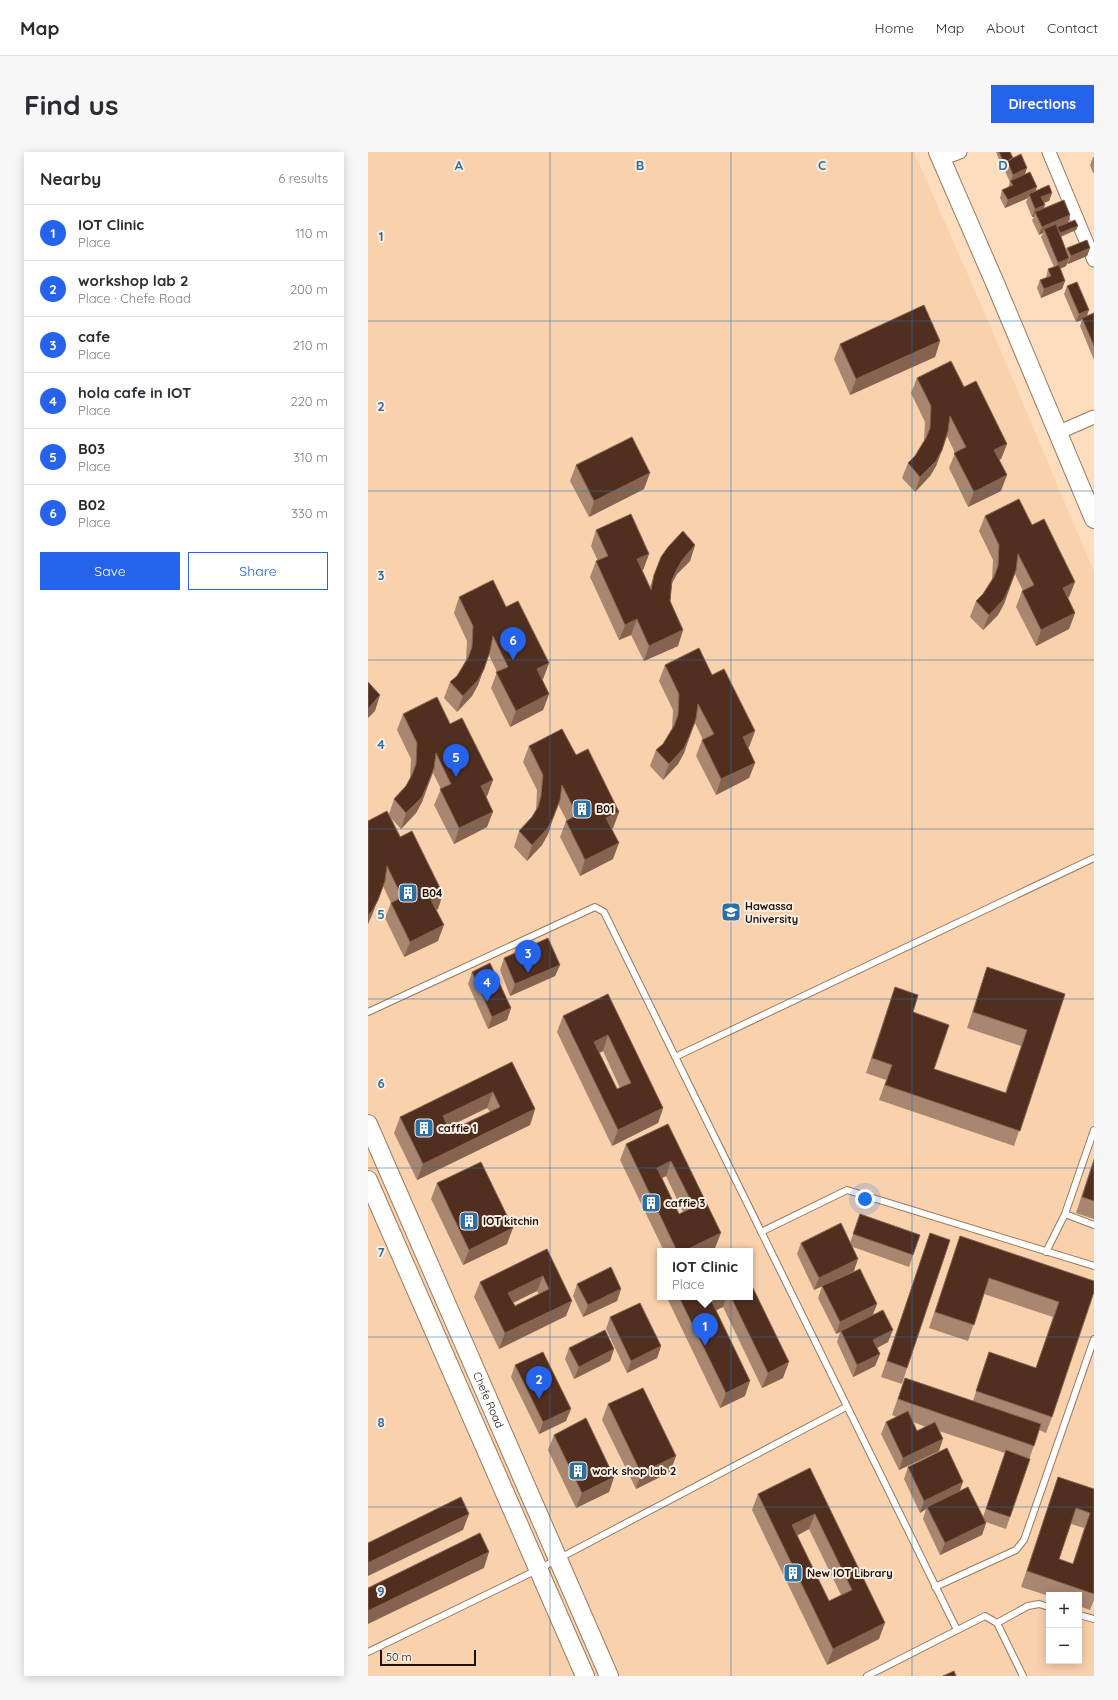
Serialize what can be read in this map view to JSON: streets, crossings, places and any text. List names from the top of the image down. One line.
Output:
{"streets":{"street":["Chefe Road"]},"places":{"building":["B01","B04","caffie 1","caffie 3","IOT kitchin","work shop lab 2","New IOT Library"],"school or university":["Hawassa University"]},"scale_bar":"50 m","page":{"header":"Map","nav":["Home","Map","About","Contact"],"buttons":["Directions",["Save","Share"]],"title":"Find us","heading":["Nearby","6 results"],"list":[{"mark":"1","name":"IOT Clinic","note":"Place","value":"110 m"},{"mark":"2","name":"workshop lab 2","note":"Place · Chefe Road","value":"200 m"},{"mark":"3","name":"cafe","note":"Place","value":"210 m"},{"mark":"4","name":"hola cafe in IOT","note":"Place","value":"220 m"},{"mark":"5","name":"B03","note":"Place","value":"310 m"},{"mark":"6","name":"B02","note":"Place","value":"330 m"}],"pins":["6","5","3","4","1","2"],"popup":["IOT Clinic","Place"],"map_buttons":["+","−"],"scale":"50 m"},"grid":{"columns":["A","B","C","D"],"rows":["1","2","3","4","5","6","7","8","9"]}}
